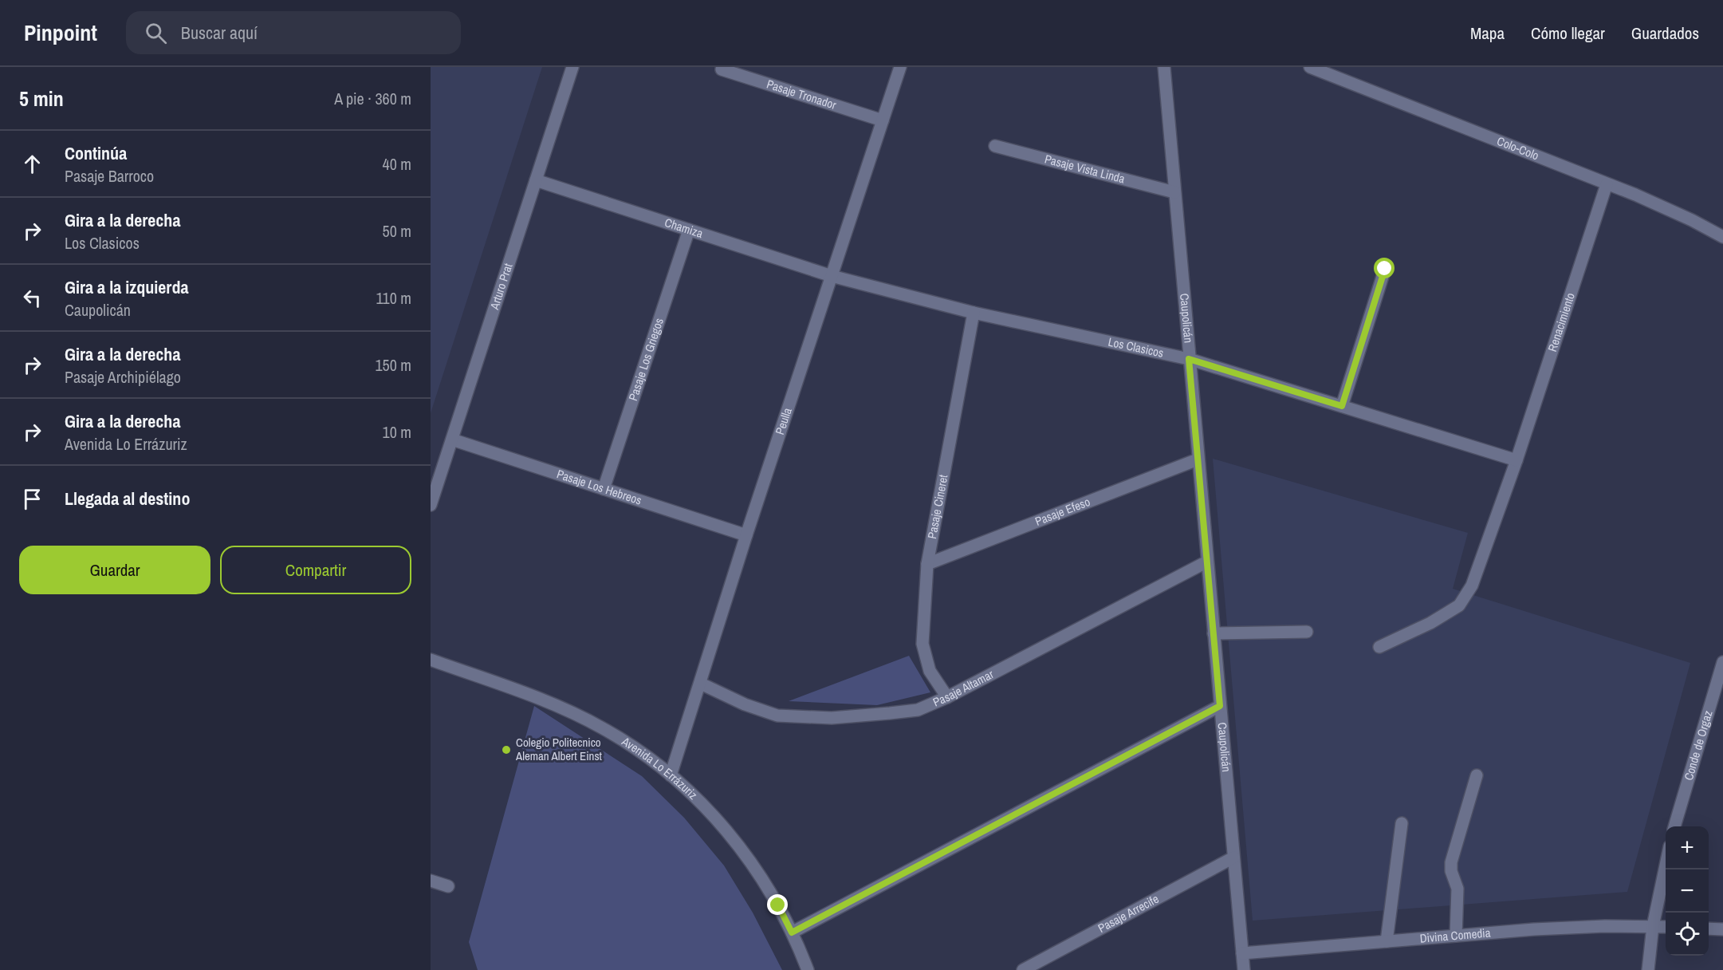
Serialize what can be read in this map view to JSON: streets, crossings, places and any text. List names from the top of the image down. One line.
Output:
{"streets":{"street":["Pasaje Tronador","Colo-Colo","Pasaje Vista Linda","Chamiza","Arturo Prat","Caupolicán","Renacimiento","Los Clasicos","Pasaje Los Griegos","Peulla","Pasaje Los Hebreos","Pasaje Cineret","Pasaje Efeso","Pasaje Altamar","Conde de Orgaz","Avenida Lo Errázuriz","Pasaje Arrecife","Divina Comedia"]},"crossings":[["Pasaje Tronador","Peulla"],["Colo-Colo","Renacimiento"],["Pasaje Vista Linda","Caupolicán"],["Chamiza","Arturo Prat"],["Chamiza","Los Clasicos"],["Chamiza","Pasaje Los Griegos"],["Chamiza","Peulla"],["Arturo Prat","Pasaje Los Hebreos"],["Caupolicán","Los Clasicos"],["Caupolicán","Pasaje Efeso"],["Caupolicán","Pasaje Altamar"],["Caupolicán","Pasaje Arrecife"],["Caupolicán","Divina Comedia"],["Renacimiento","Los Clasicos"],["Los Clasicos","Peulla"],["Los Clasicos","Pasaje Cineret"],["Pasaje Los Griegos","Pasaje Los Hebreos"],["Peulla","Pasaje Los Hebreos"],["Peulla","Pasaje Altamar"],["Peulla","Avenida Lo Errázuriz"],["Pasaje Cineret","Pasaje Efeso"],["Pasaje Cineret","Pasaje Altamar"]],"places":["Colegio Politecnico Aleman Albert Einst"],"page":{"header":"Pinpoint","search":"Buscar aquí","nav":["Mapa","Cómo llegar","Guardados"],"heading":["5 min","A pie · 360 m"],"list":[["Continúa","Pasaje Barroco","40 m"],["Gira a la derecha","Los Clasicos","50 m"],["Gira a la izquierda","Caupolicán","110 m"],["Gira a la derecha","Pasaje Archipiélago","150 m"],["Gira a la derecha","Avenida Lo Errázuriz","10 m"],"Llegada al destino"],"buttons":["Guardar","Compartir"],"map_buttons":["+","−"]}}
